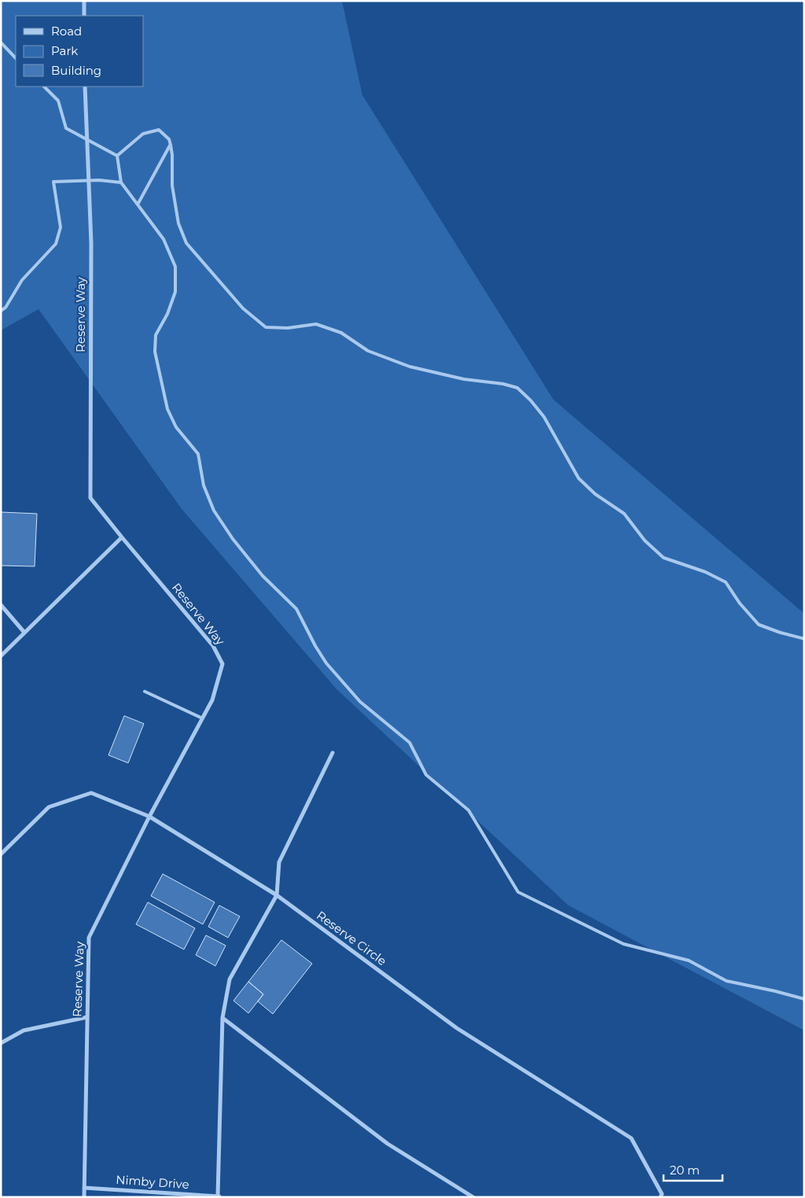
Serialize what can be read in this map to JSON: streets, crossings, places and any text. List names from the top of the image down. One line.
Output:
{"streets":{"street":["Reserve Way","Reserve Circle","Nimby Drive"]},"crossings":[["Reserve Way","Reserve Circle"],["Reserve Way","Nimby Drive"]],"legend":["Road","Park","Building"],"scale_bar":"20 m"}
